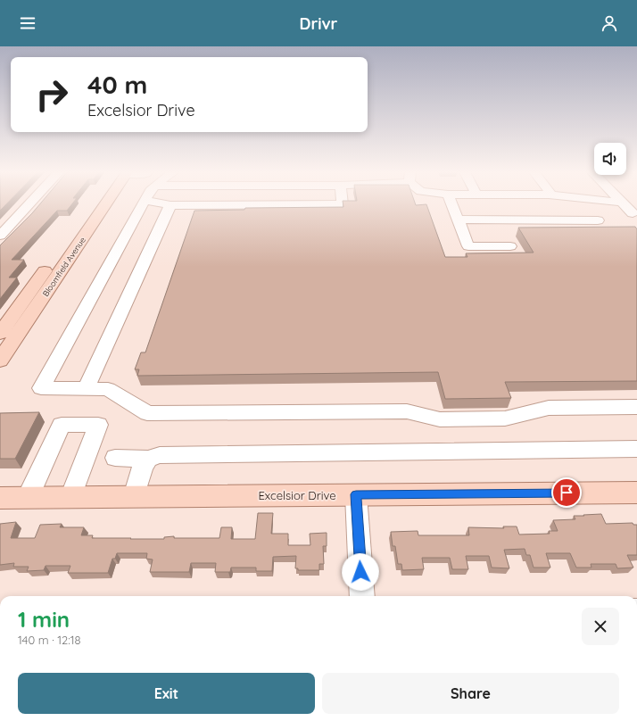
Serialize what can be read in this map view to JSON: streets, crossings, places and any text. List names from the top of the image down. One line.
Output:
{"streets":{"main road":["Bloomfield Avenue","Excelsior Drive"]},"page":{"header":"Drivr","turn":["40 m","Excelsior Drive"],"heading":["1 min","140 m · 12:18"],"buttons":["Exit","Share"]}}
